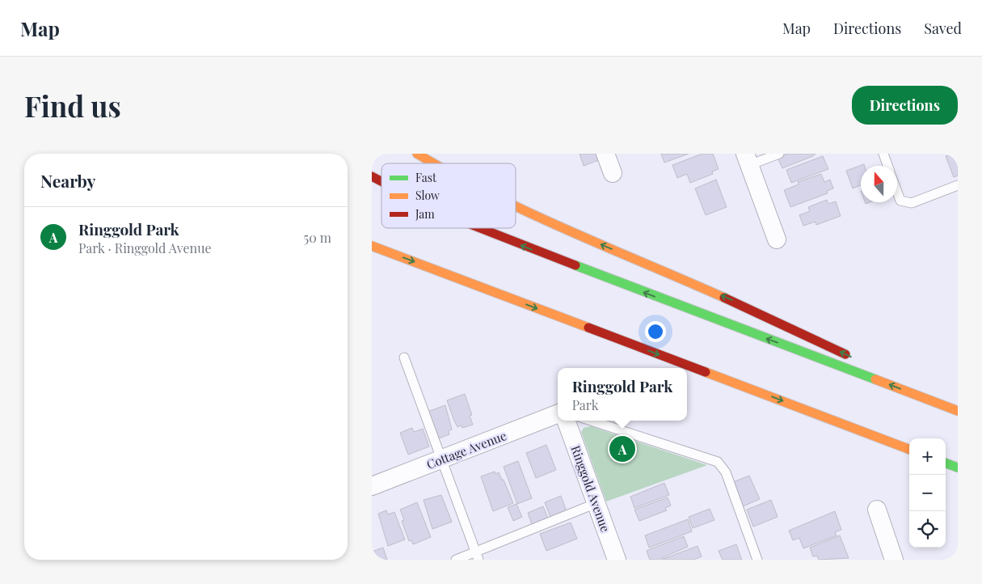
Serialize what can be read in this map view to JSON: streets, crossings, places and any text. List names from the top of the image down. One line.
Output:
{"streets":{"street":["Cottage Avenue","Ringgold Avenue"]},"legend":["Fast","Slow","Jam"],"north":"top","page":{"header":"Map","nav":["Map","Directions","Saved"],"buttons":"Directions","title":"Find us","heading":"Nearby","list":[{"mark":"A","name":"Ringgold Park","note":"Park · Ringgold Avenue","value":"50 m"}],"popup":["Ringgold Park","Park"],"pins":"A","map_buttons":["+","−"]}}
